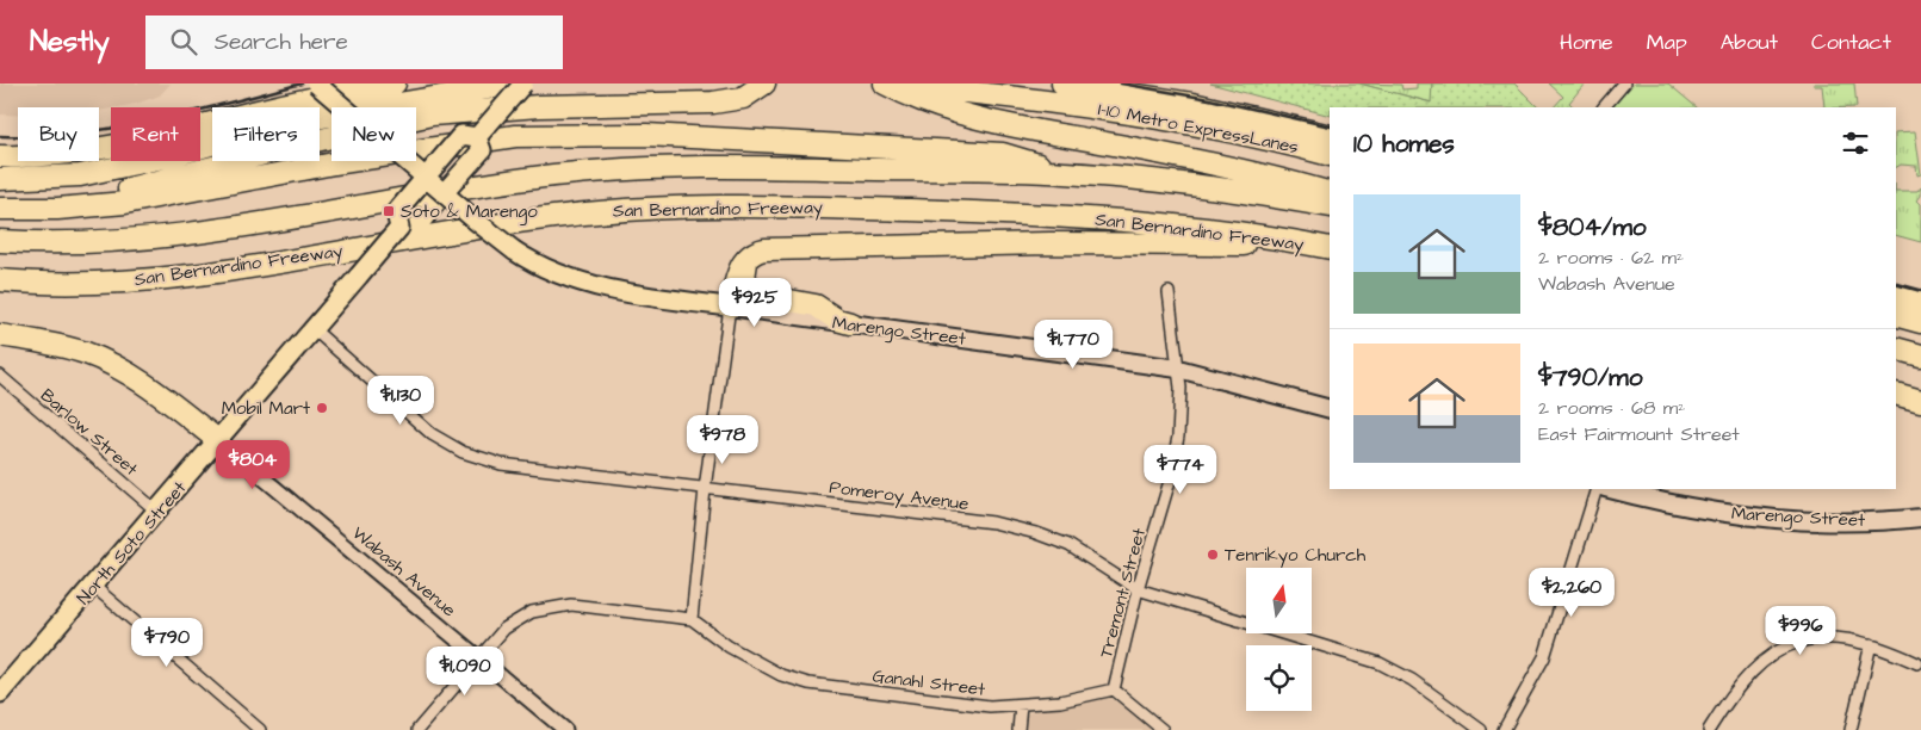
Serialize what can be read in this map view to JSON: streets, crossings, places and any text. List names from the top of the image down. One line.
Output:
{"streets":{"highway":["I-10 Metro ExpressLanes","San Bernardino Freeway"],"main road":["Marengo Street","North Soto Street"],"street":["Barlow Street","Pomeroy Avenue","Wabash Avenue","Tremont Street","Ganahl Street"]},"crossings":[["Marengo Street","North Soto Street"],["Marengo Street","Tremont Street"],["Barlow Street","North Soto Street"],["Pomeroy Avenue","North Soto Street"],["Pomeroy Avenue","Tremont Street"],["North Soto Street","Wabash Avenue"],["Tremont Street","Ganahl Street"]],"places":{"transit":["Soto & Marengo"],"other":["Mobil Mart","Tenrikyo Church"]},"north":"top","page":{"header":"Nestly","search":"Search here","nav":["Home","Map","About","Contact"],"chip":["Buy","Rent","Filters","New"],"heading":"10 homes","list":[{"name":"$804/mo","note":"2 rooms · 62 m² · Wabash Avenue"},{"name":"$790/mo","note":"2 rooms · 68 m² · East Fairmount Street"}],"price":["$925","$1,770","$1,130","$978","$804","$774","$2,260","$996","$790","$1,090"]}}
